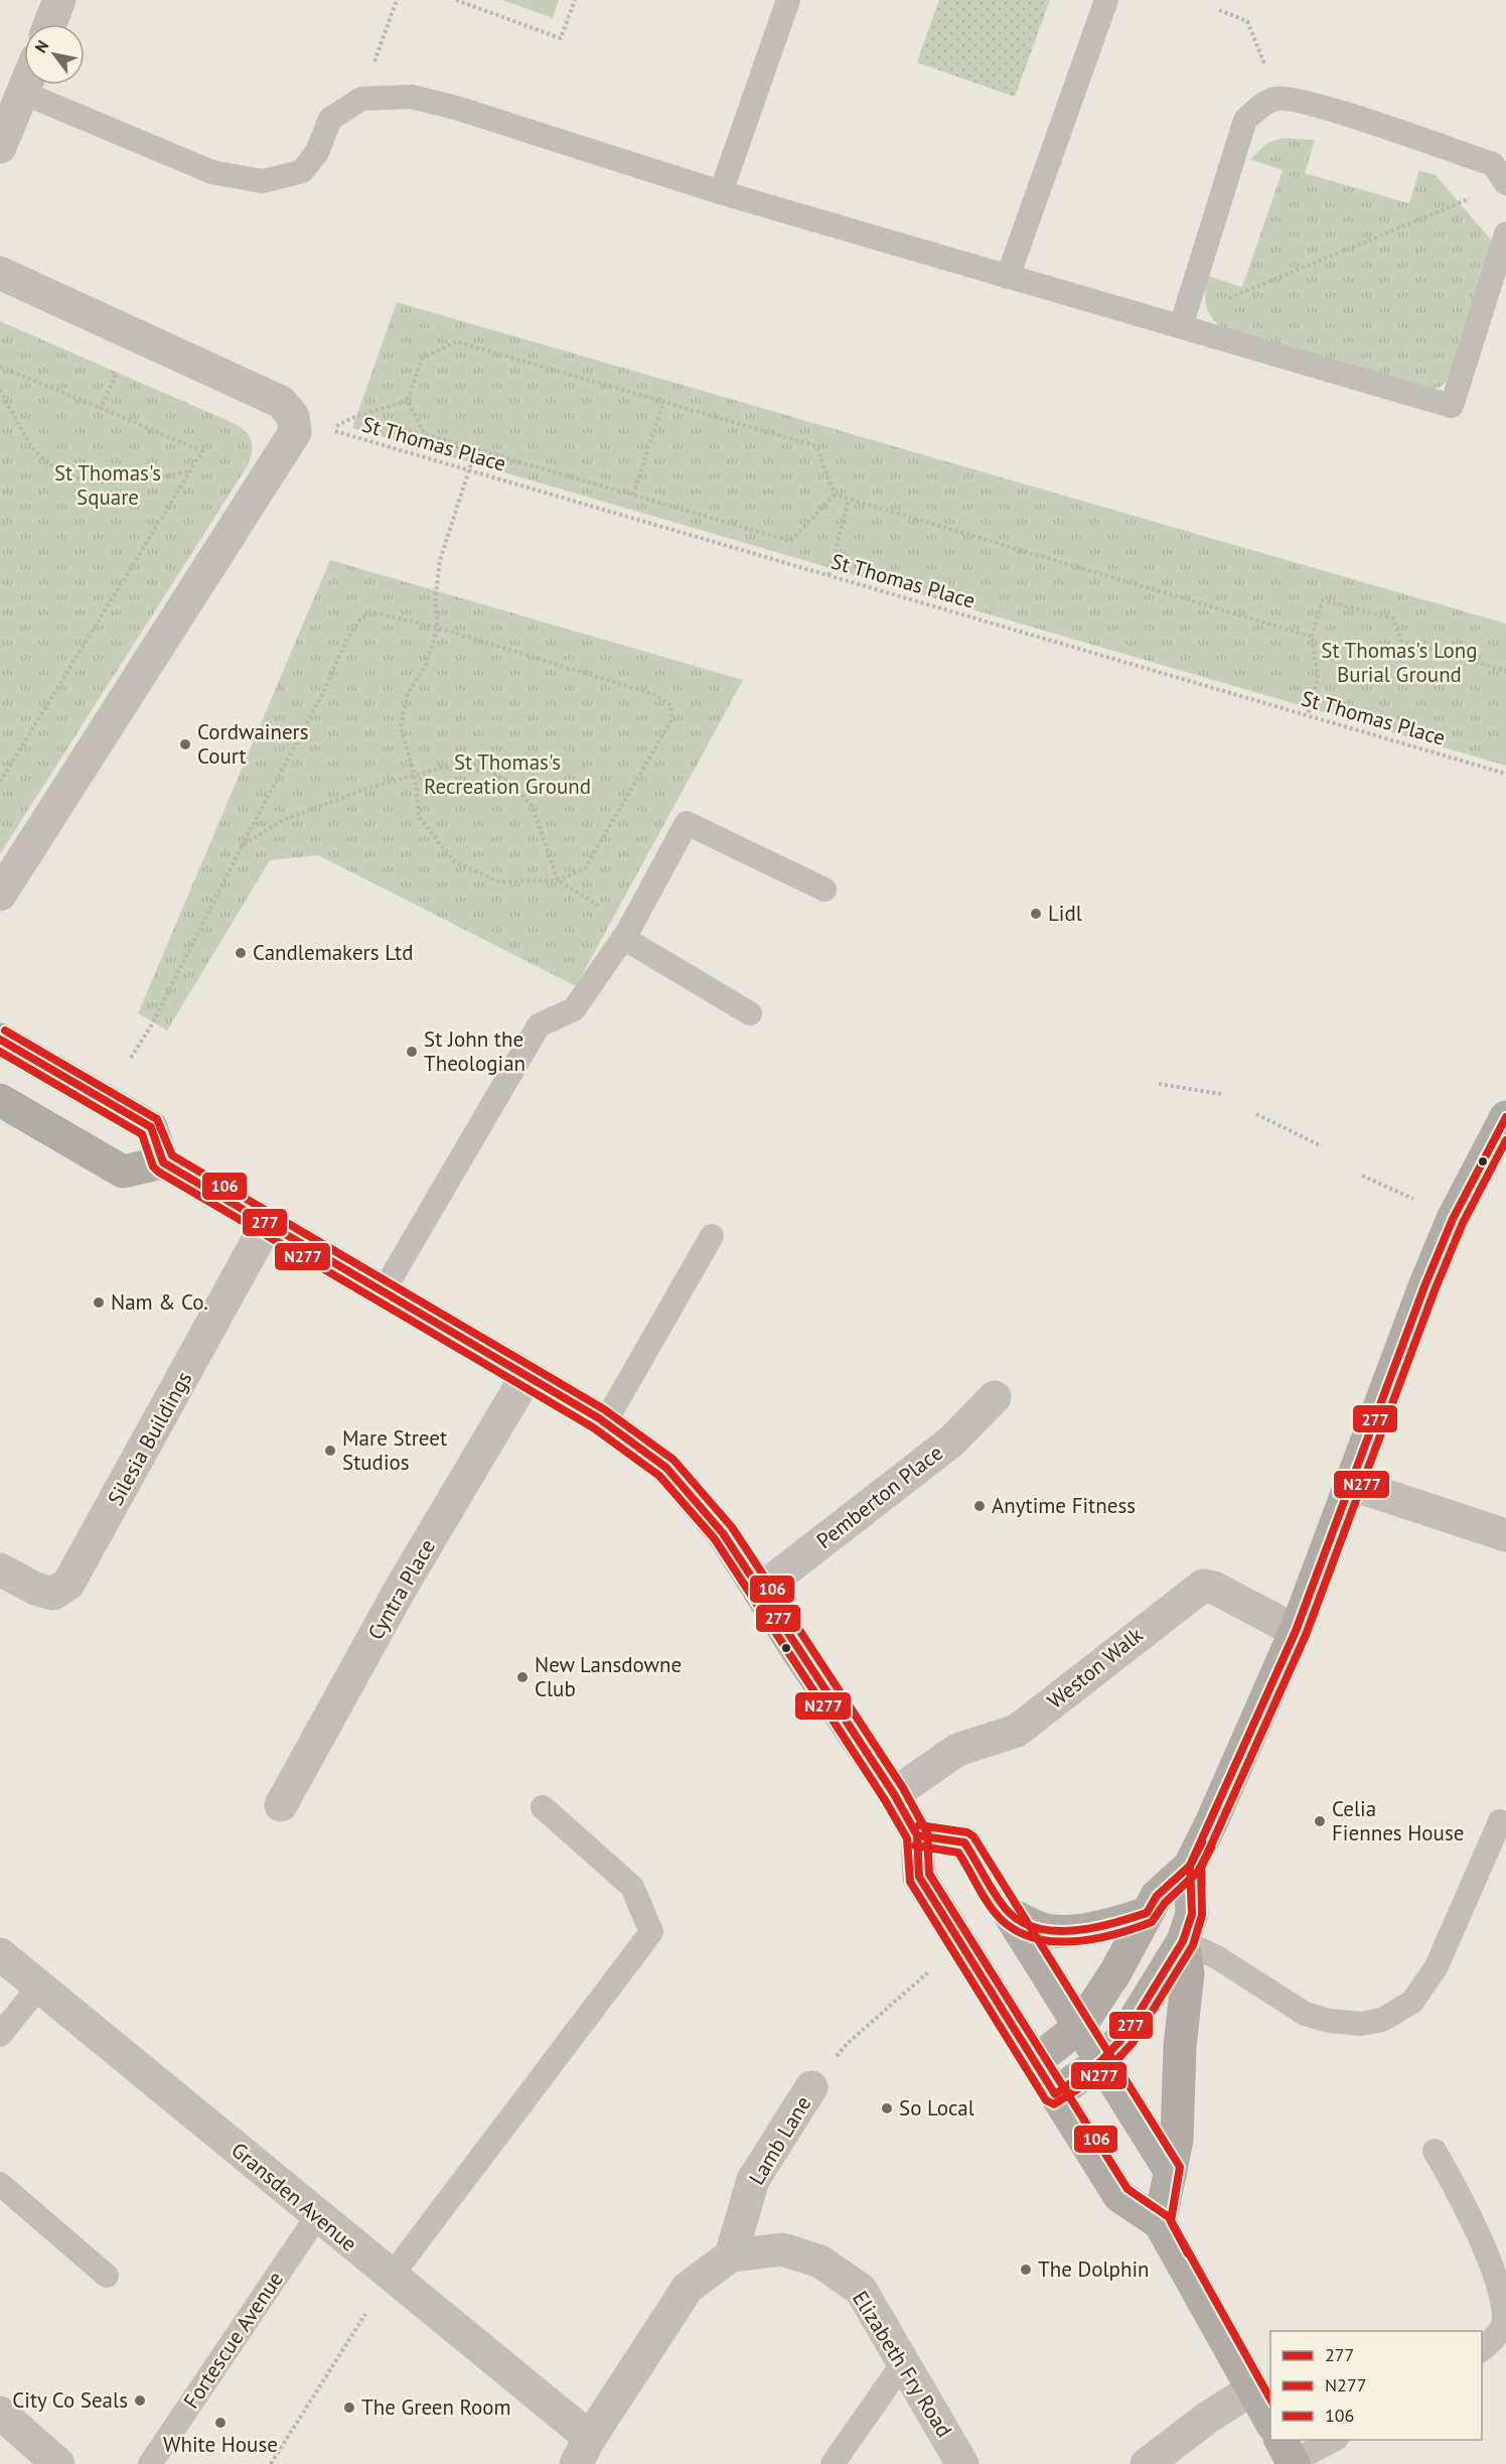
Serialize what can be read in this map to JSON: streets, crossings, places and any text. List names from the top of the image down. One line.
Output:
{"streets":{"street":["Silesia Buildings","Pemberton Place","Cyntra Place","Weston Walk","Lamb Lane","Gransden Avenue","Elizabeth Fry Road"],"lane":["Fortescue Avenue"],"path":["St Thomas Place"]},"crossings":[["Lamb Lane","Elizabeth Fry Road"],["Gransden Avenue","Fortescue Avenue"]],"parks":["St Thomas's Square","St Thomas's Long Burial Ground","St Thomas's Recreation Ground"],"places":["Cordwainers Court","Lidl","Candlemakers Ltd","St John the Theologian","Nam & Co.","Mare Street Studios","Anytime Fitness","New Lansdowne Club","Celia Fiennes House","So Local","The Dolphin","City Co Seals","The Green Room","White House"],"lines":["transit line 106","transit line 277","transit line N277"],"legend":["277","N277","106"],"north":"top left"}
